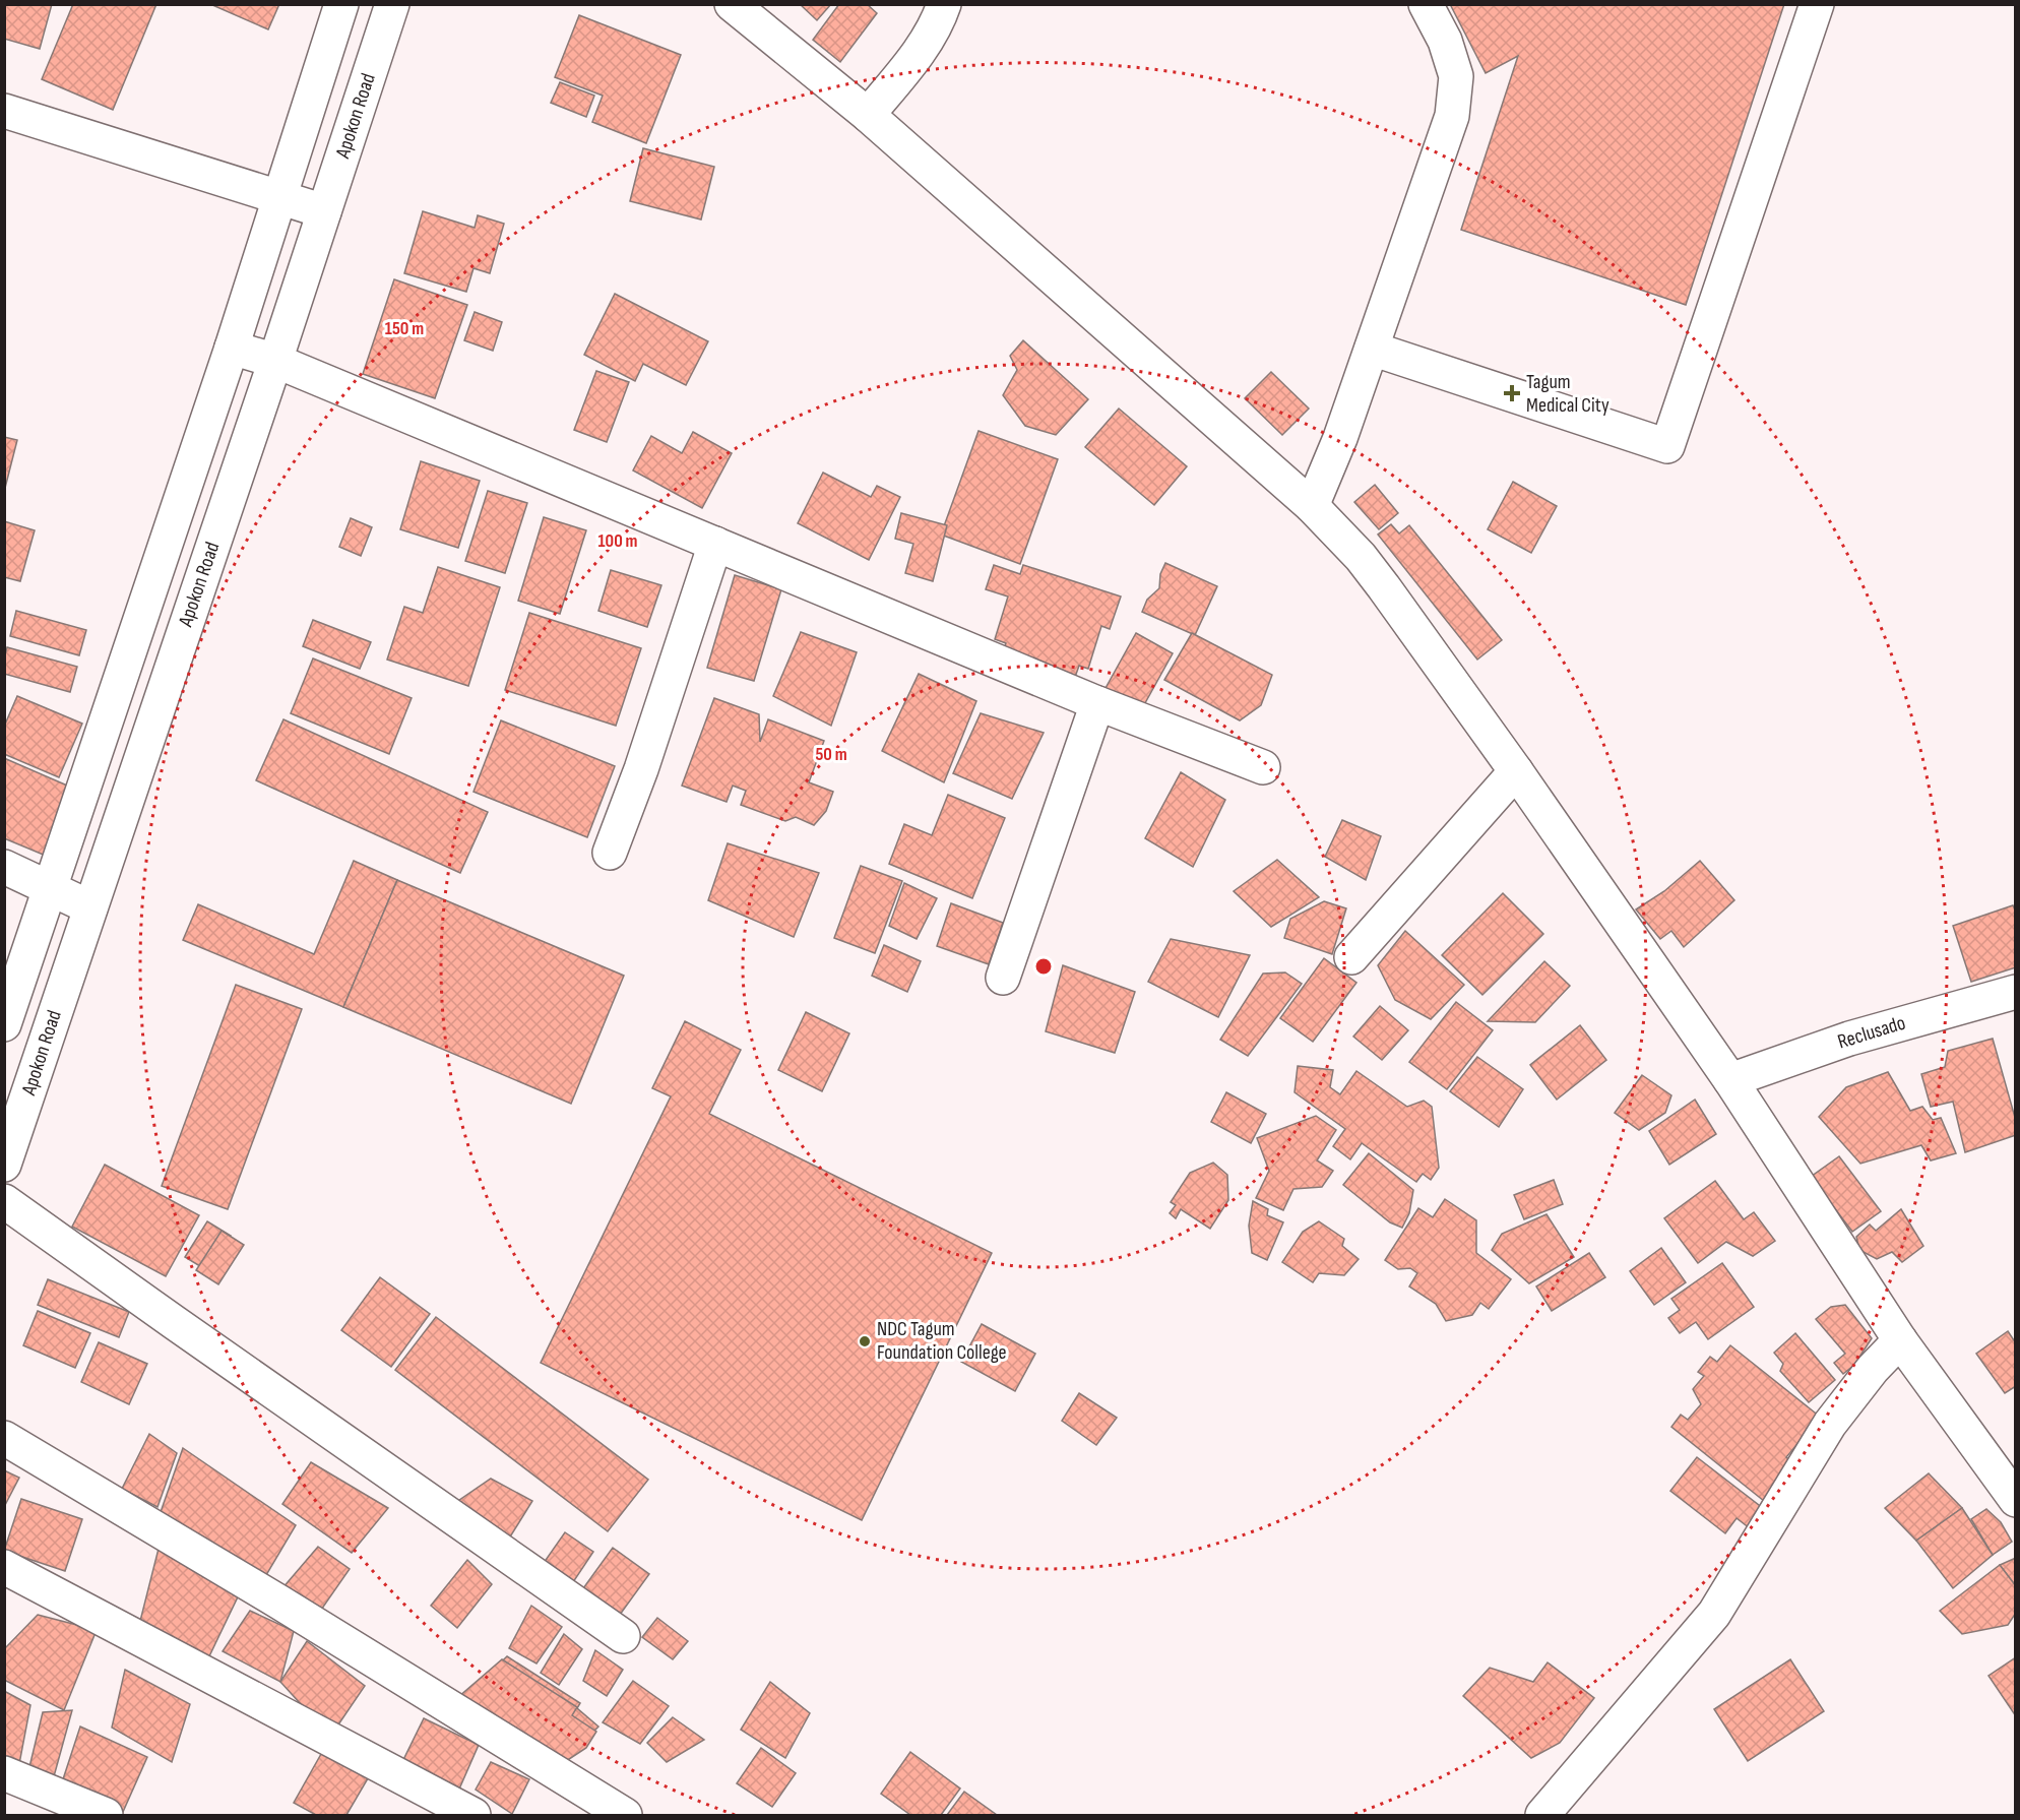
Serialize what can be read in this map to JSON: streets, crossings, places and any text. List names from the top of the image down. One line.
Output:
{"streets":{"main road":["Apokon Road","Reclusado"]},"places":{"health":["Tagum Medical City"],"other":["NDC Tagum Foundation College"]},"rings":["150 m","100 m","50 m"]}
